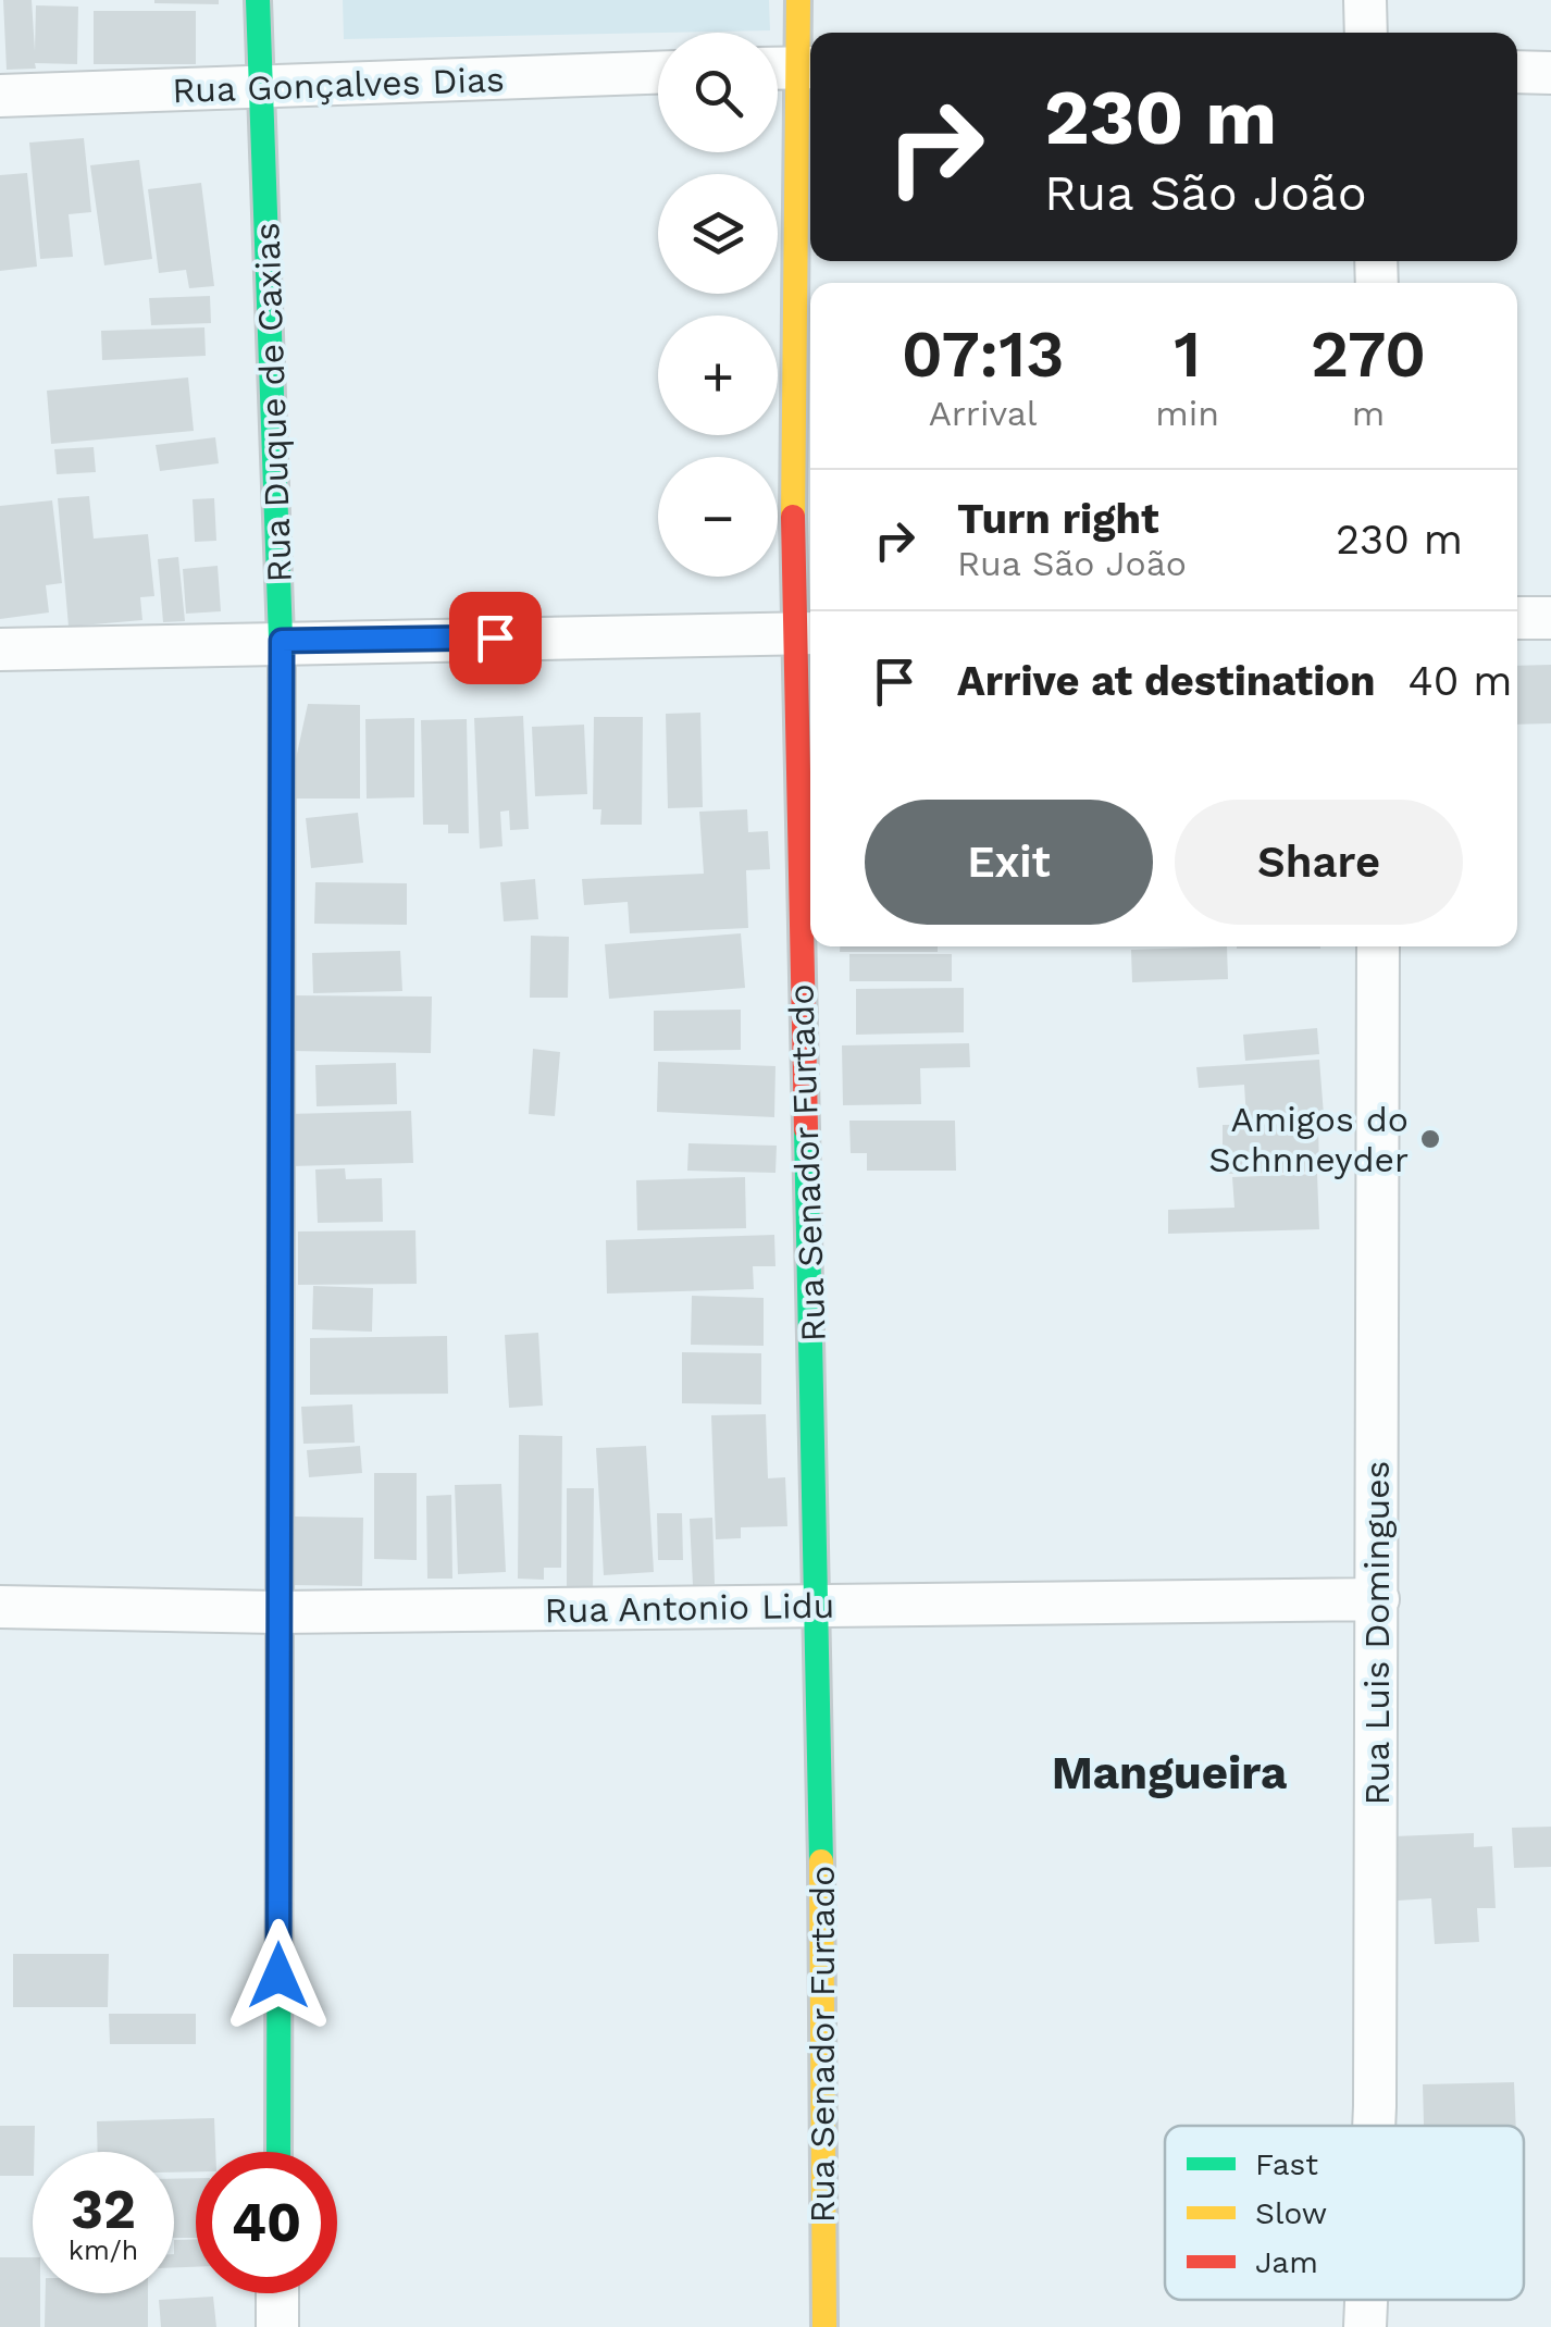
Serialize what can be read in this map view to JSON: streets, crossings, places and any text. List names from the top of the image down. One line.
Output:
{"streets":{"street":["Rua Gonçalves Dias","Rua Duque de Caxias","Rua Senador Furtado","Rua Antonio Lidu","Rua Luis Domingues"]},"crossings":[["Rua Gonçalves Dias","Rua Duque de Caxias"],["Rua Duque de Caxias","Rua Antonio Lidu"],["Rua Senador Furtado","Rua Antonio Lidu"],["Rua Antonio Lidu","Rua Luis Domingues"]],"districts":["Mangueira"],"places":["Amigos do Schnneyder"],"legend":["Fast","Slow","Jam"],"page":{"map_buttons":["+","−"],"turn":["230 m","Rua São João"],"eta":["07:13","Arrival","1","min","270","m"],"list":[{"name":"Turn right","note":"Rua São João","value":"230 m"},{"name":"Arrive at destination","value":"40 m"}],"buttons":["Exit","Share"],"speed":"32 km/h","limit":"40"}}
